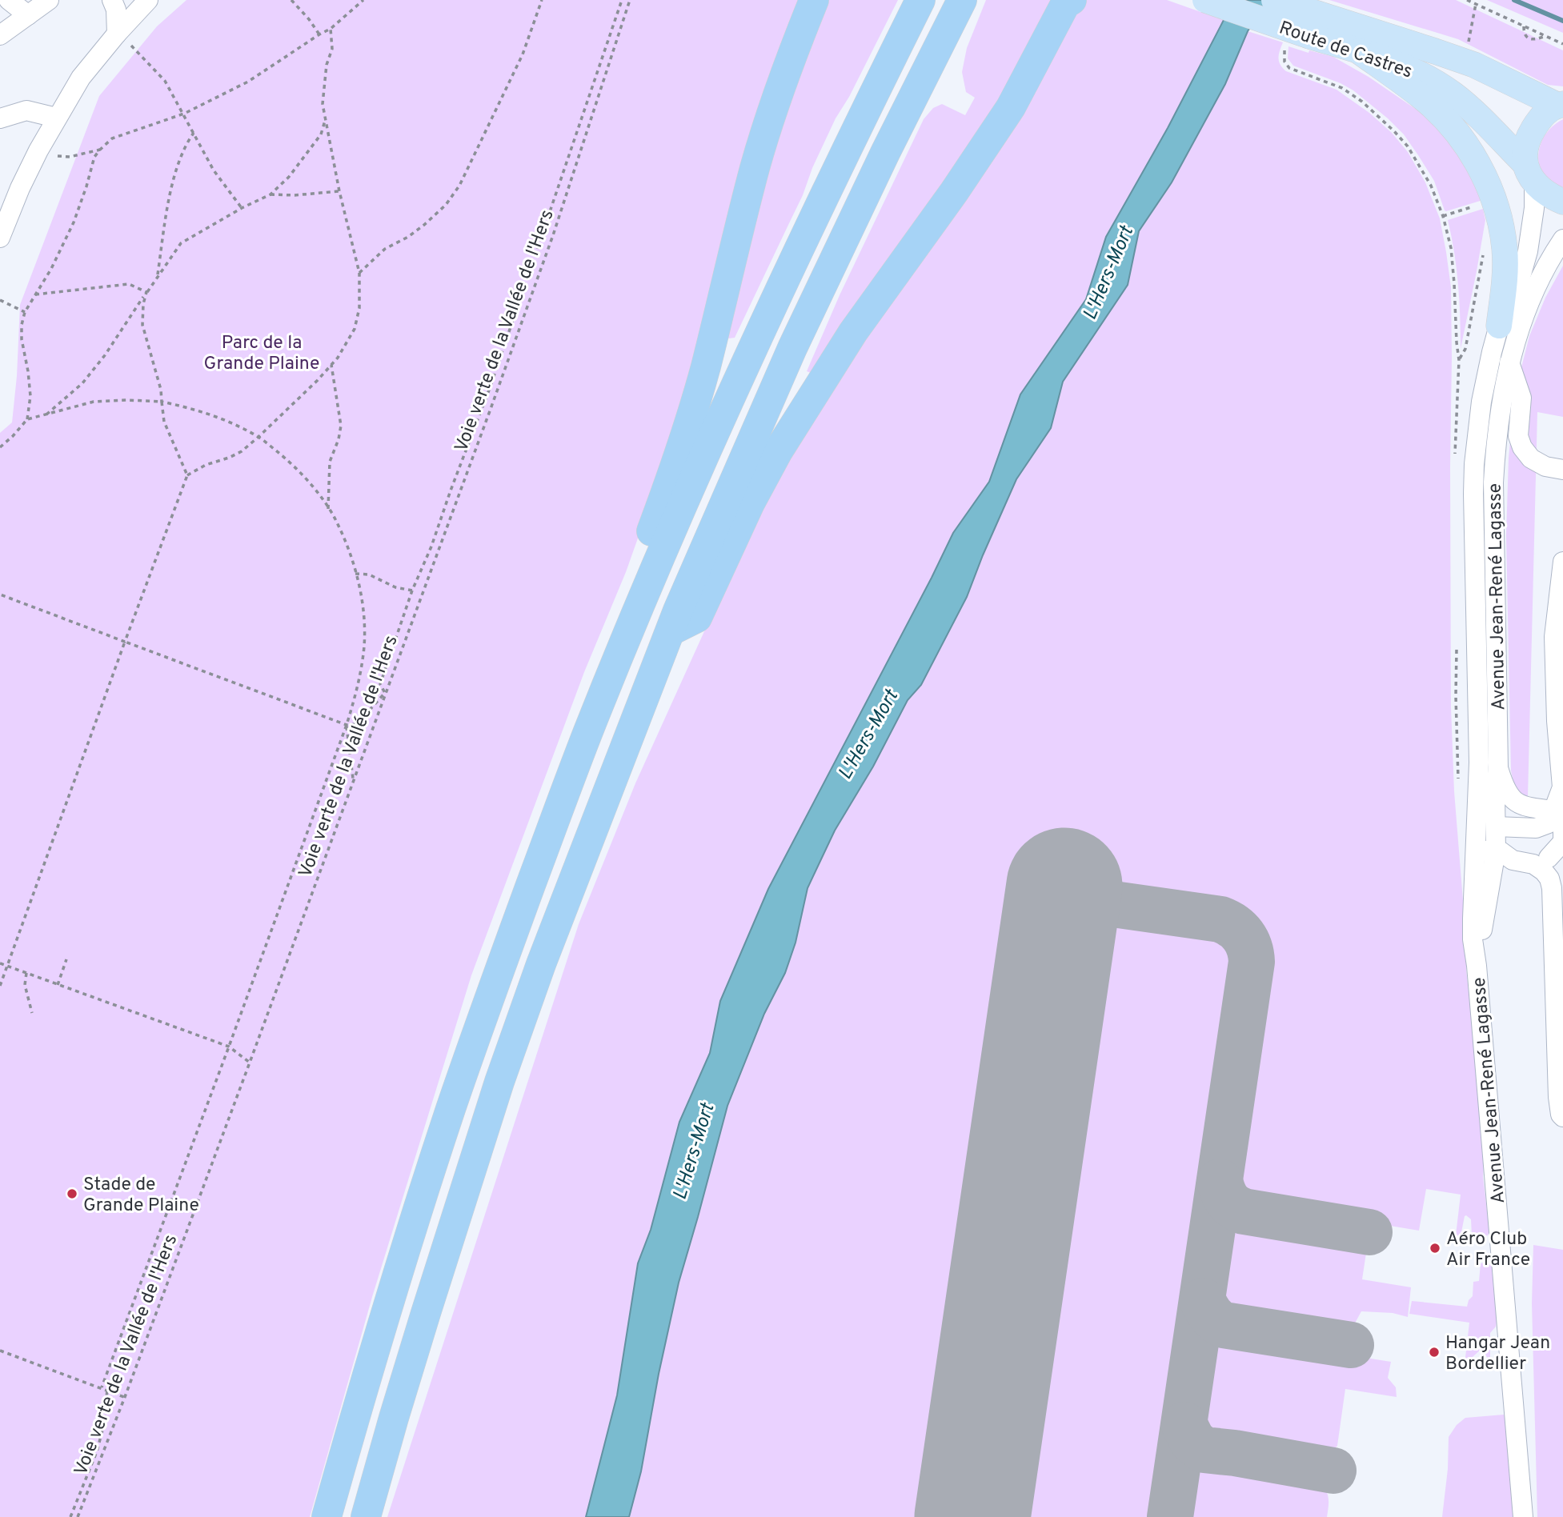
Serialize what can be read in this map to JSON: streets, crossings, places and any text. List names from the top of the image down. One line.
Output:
{"streets":{"main road":["Route de Castres"],"street":["Avenue Jean-René Lagasse"],"path":["Voie verte de la Vallée de l'Hers"]},"crossings":[["Route de Castres","Avenue Jean-René Lagasse"]],"water":["L'Hers-Mort"],"parks":["Parc de la Grande Plaine"],"places":["Stade de Grande Plaine","Aéro Club Air France","Hangar Jean Bordellier"]}
